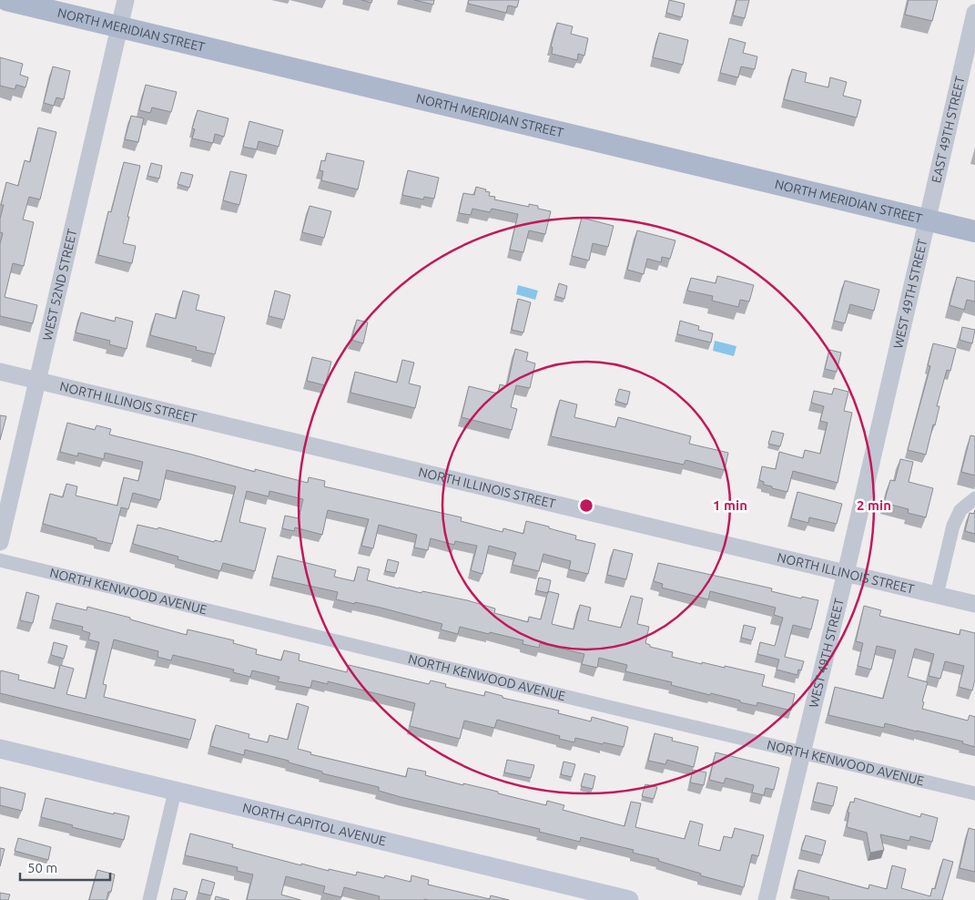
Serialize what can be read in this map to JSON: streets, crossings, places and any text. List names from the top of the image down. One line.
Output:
{"streets":{"main road":["NORTH MERIDIAN STREET","NORTH CAPITOL AVENUE"],"street":["EAST 49TH STREET","WEST 52ND STREET","WEST 49TH STREET","NORTH ILLINOIS STREET","NORTH KENWOOD AVENUE"]},"crossings":[["NORTH MERIDIAN STREET","EAST 49TH STREET"],["NORTH MERIDIAN STREET","WEST 52ND STREET"],["NORTH MERIDIAN STREET","WEST 49TH STREET"],["EAST 49TH STREET","WEST 49TH STREET"],["WEST 52ND STREET","NORTH ILLINOIS STREET"],["WEST 49TH STREET","NORTH ILLINOIS STREET"],["WEST 49TH STREET","NORTH KENWOOD AVENUE"]],"scale_bar":"50 m","rings":["1 min","2 min"]}
